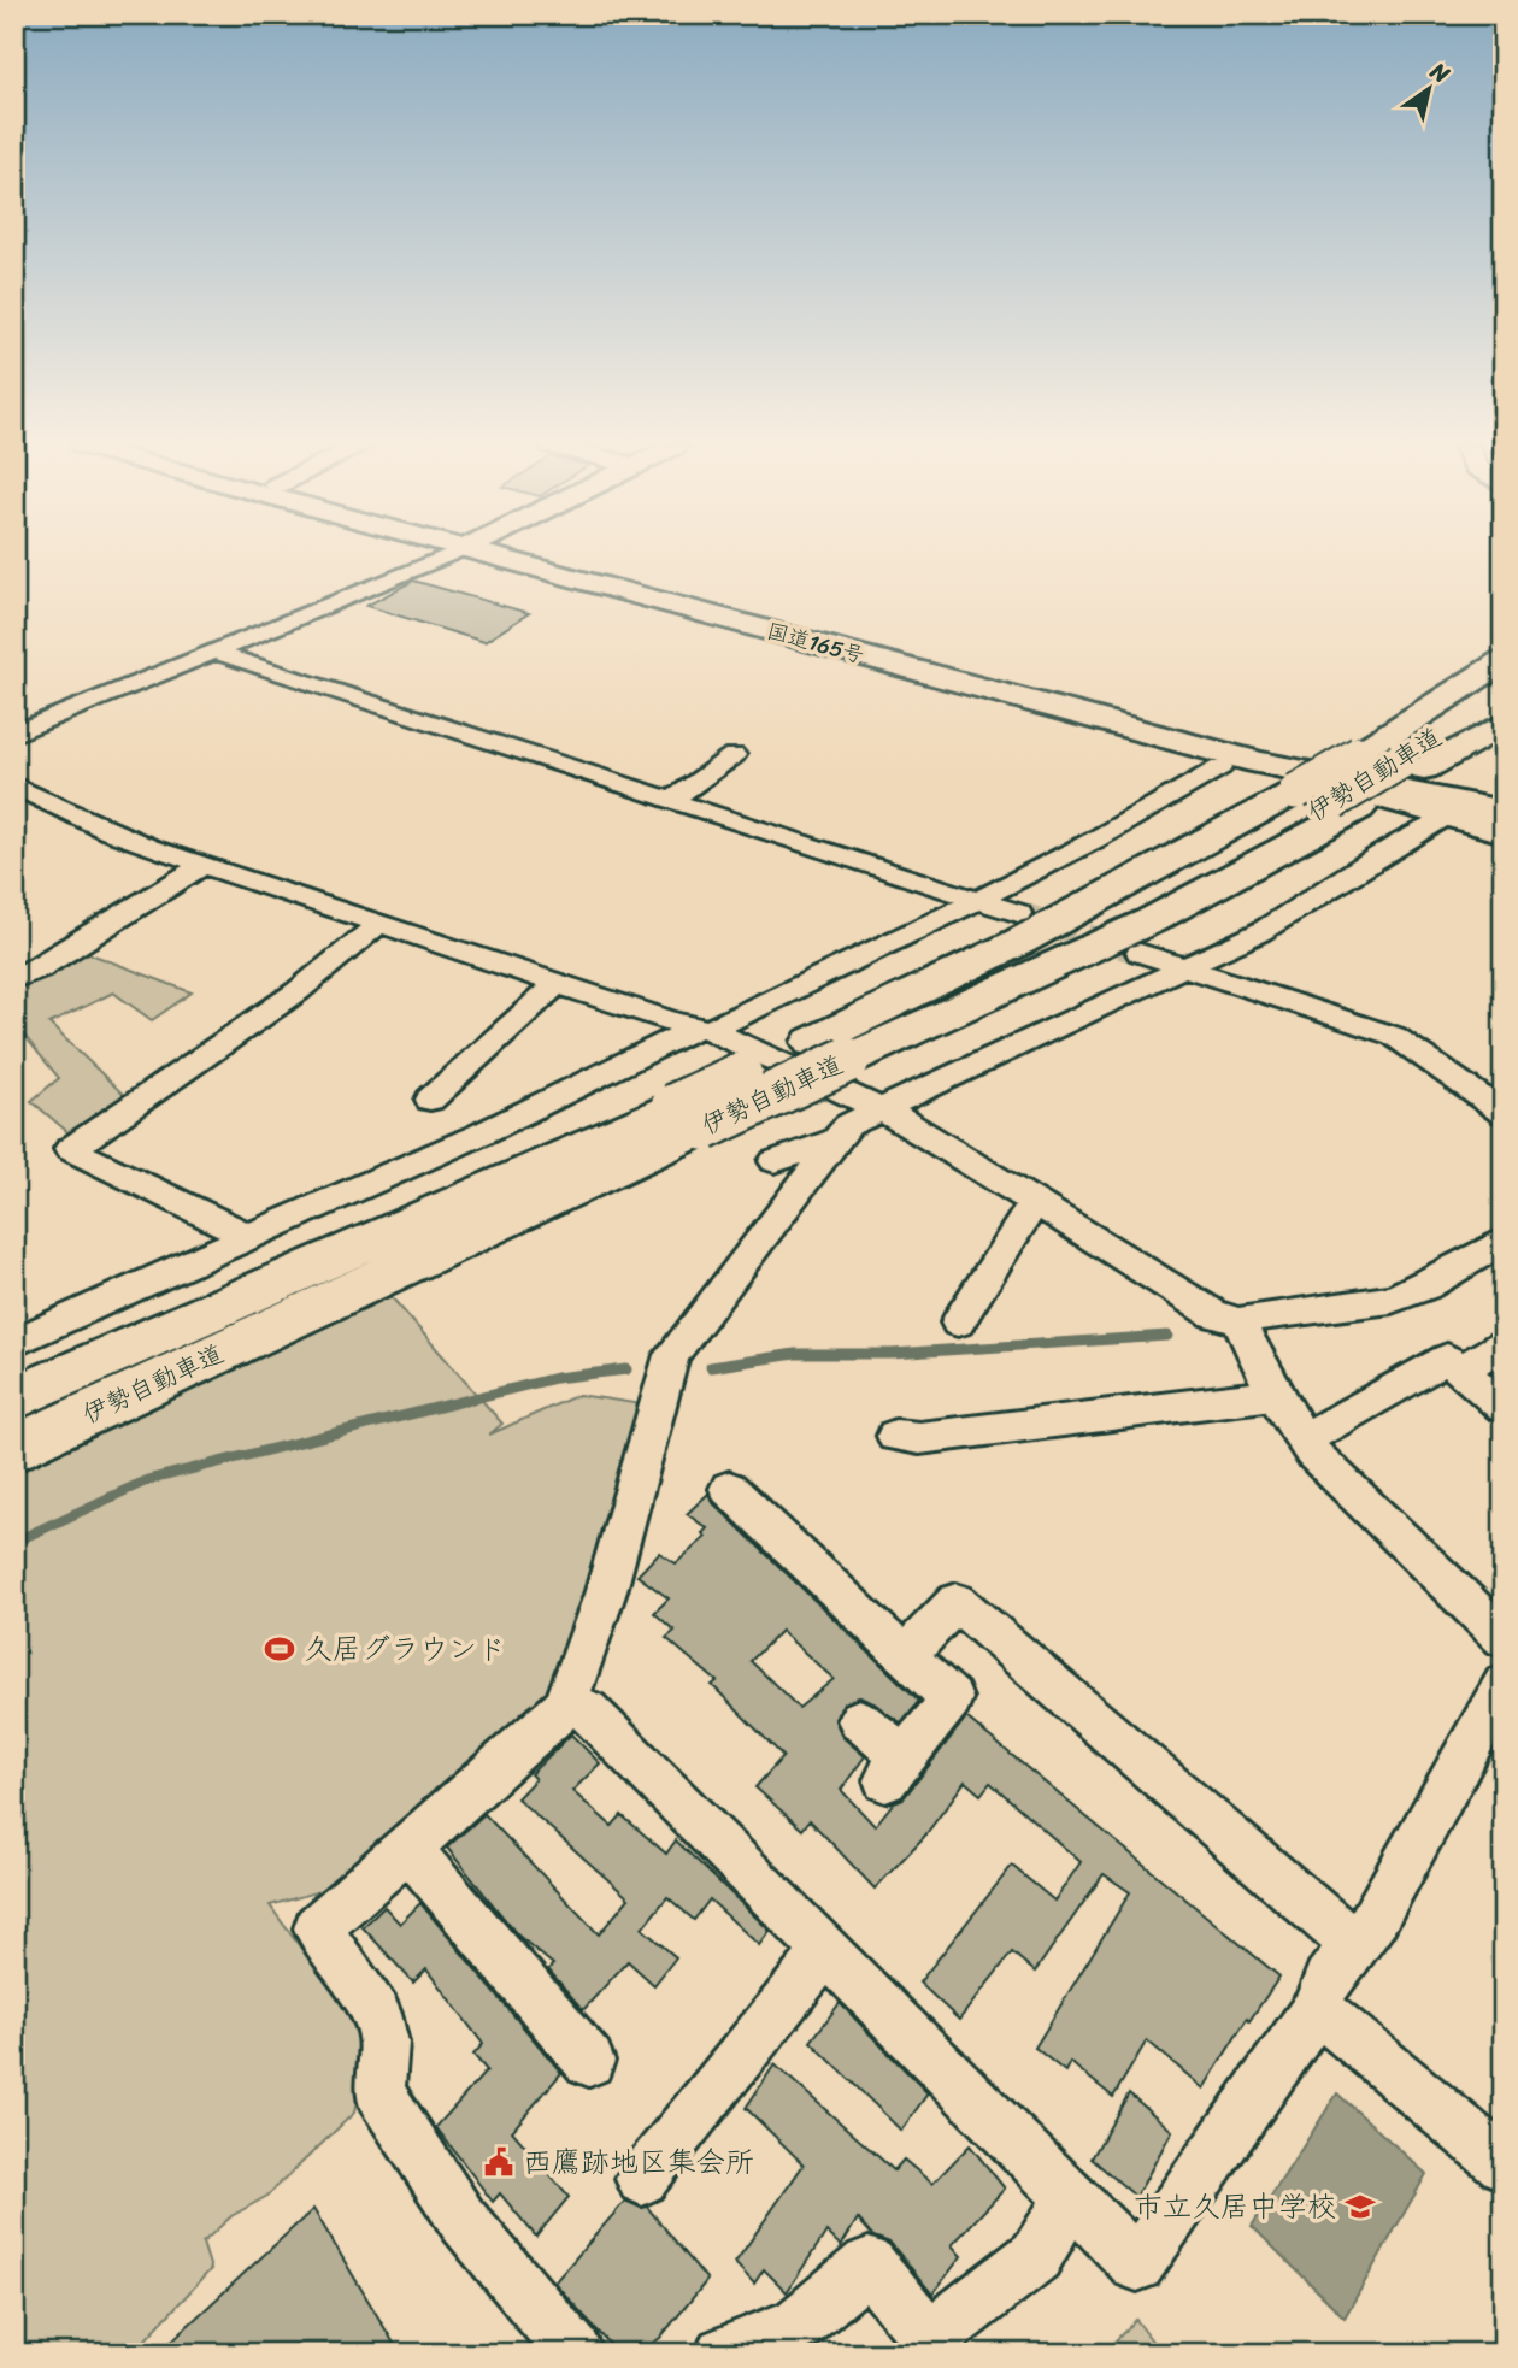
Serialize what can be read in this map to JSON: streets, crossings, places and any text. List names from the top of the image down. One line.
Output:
{"streets":{"main road":["国道165号","伊勢自動車道"]},"places":{"sports":["久居グラウンド"],"public building":["西鷹跡地区集会所"],"school or university":["市立久居中学校"]},"north":"top right"}
